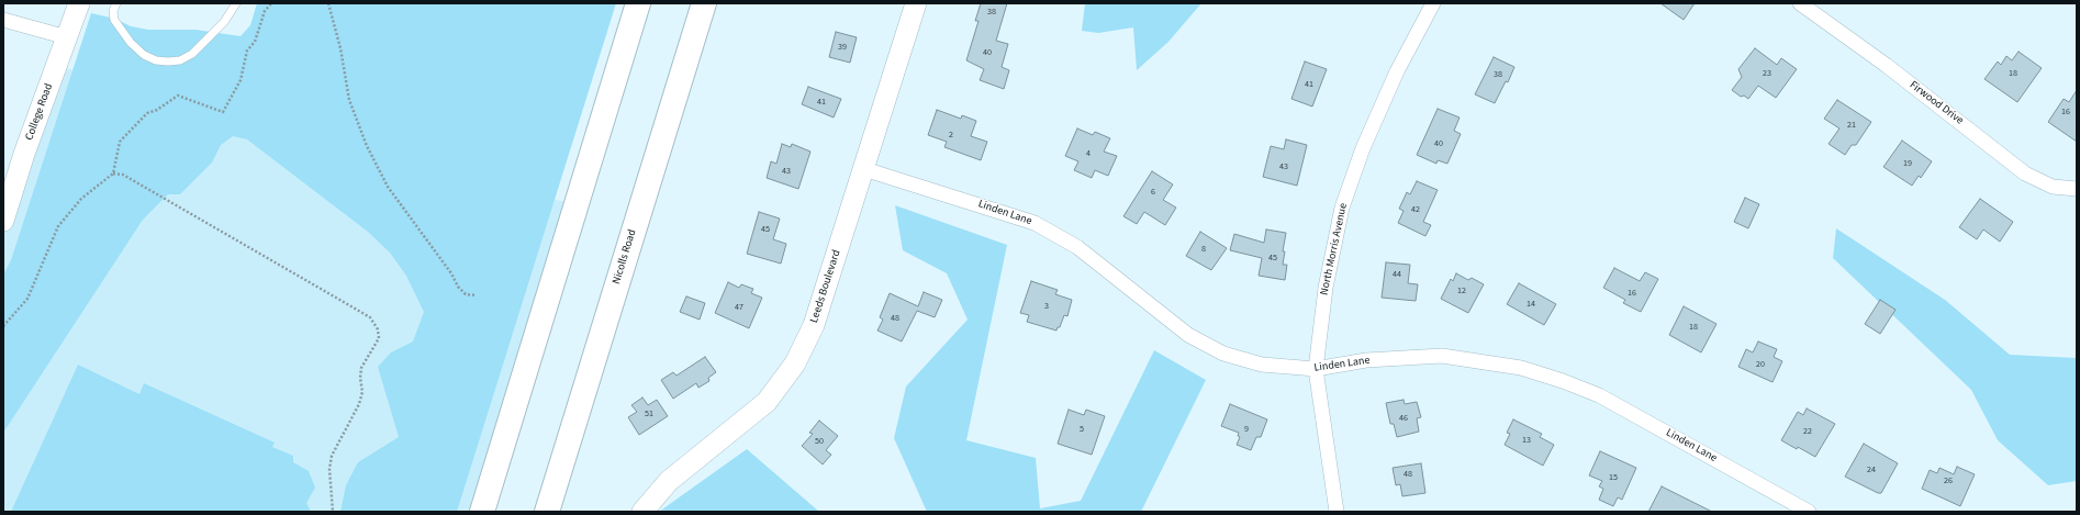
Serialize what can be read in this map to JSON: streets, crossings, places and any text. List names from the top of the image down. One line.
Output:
{"streets":{"highway":["Nicolls Road"],"street":["Firwood Drive","College Road","Linden Lane","North Morris Avenue","Leeds Boulevard"]},"crossings":[["Linden Lane","North Morris Avenue"],["Linden Lane","Leeds Boulevard"]],"house_numbers":["38","39","40","23","18","38","41","41","16","21","2","40","4","19","43","43","6","42","45","8","45","44","12","16","14","3","47","48","18","20","51","46","5","9","22","13","50","24","48","15","26"]}
